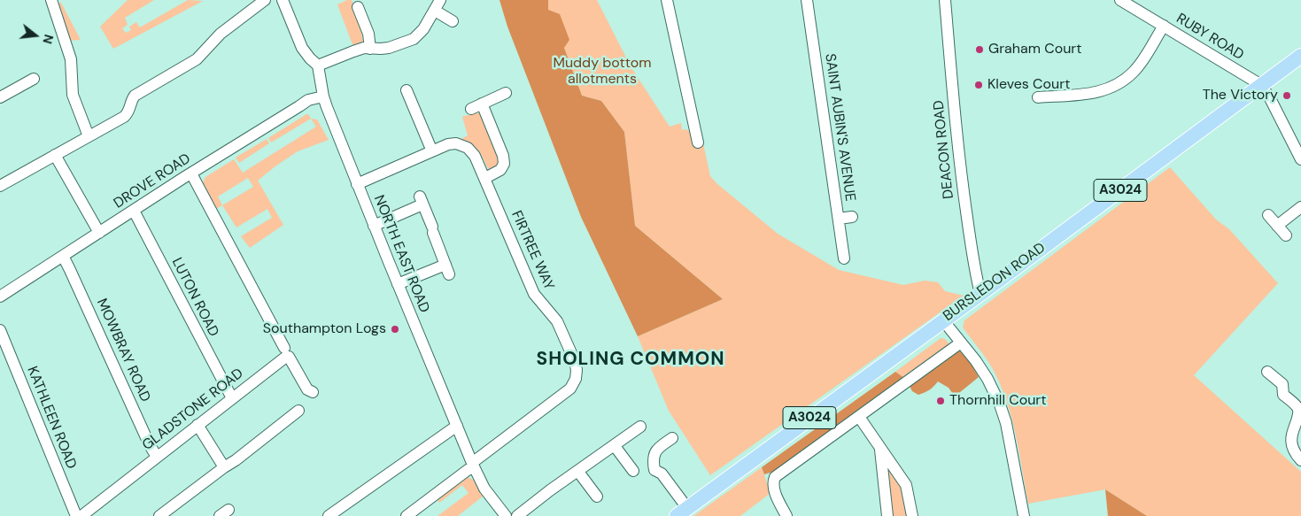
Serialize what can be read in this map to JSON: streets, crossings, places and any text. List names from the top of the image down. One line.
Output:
{"streets":{"main road":["A3024","BURSLEDON ROAD"],"street":["RUBY ROAD","SAINT AUBIN'S AVENUE","DEACON ROAD","DROVE ROAD","FIRTREE WAY","NORTH EAST ROAD","LUTON ROAD","MOWBRAY ROAD","GLADSTONE ROAD","KATHLEEN ROAD"]},"crossings":[["RUBY ROAD","BURSLEDON ROAD"],["DEACON ROAD","BURSLEDON ROAD"],["DROVE ROAD","NORTH EAST ROAD"],["DROVE ROAD","LUTON ROAD"],["DROVE ROAD","MOWBRAY ROAD"],["FIRTREE WAY","NORTH EAST ROAD"],["LUTON ROAD","GLADSTONE ROAD"],["MOWBRAY ROAD","GLADSTONE ROAD"]],"districts":["SHOLING COMMON"],"parks":["Muddy bottom allotments"],"places":["Graham Court","Kleves Court","The Victory","Southampton Logs","Thornhill Court"],"north":"right"}
